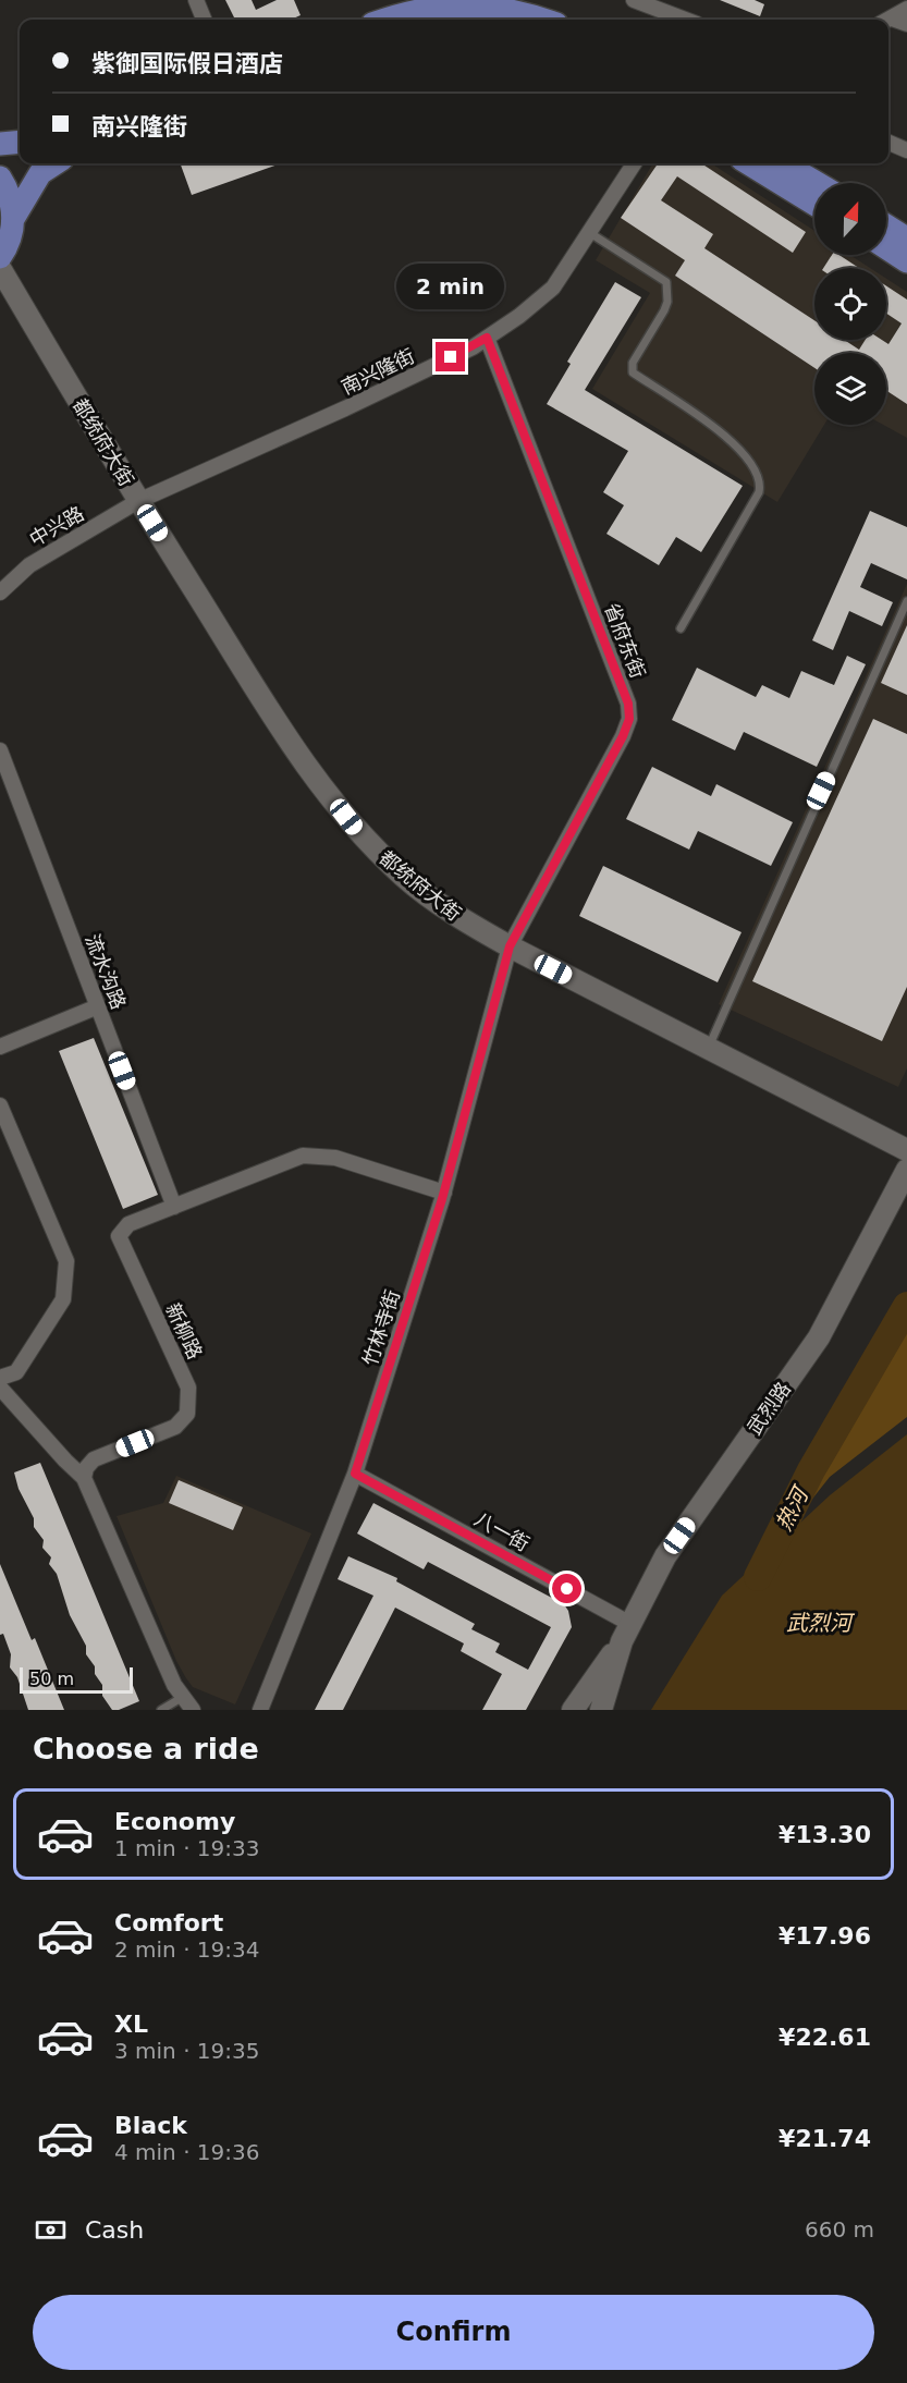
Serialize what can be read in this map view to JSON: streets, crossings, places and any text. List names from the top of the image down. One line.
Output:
{"streets":{"main road":["都统府大街","武烈路"],"street":["南兴隆街","中兴路","省府东街","流水沟路","竹林寺街","新柳路","八一街"]},"crossings":[["南兴隆街","都统府大街"],["南兴隆街","中兴路"],["南兴隆街","省府东街"],["都统府大街","中兴路"],["都统府大街","省府东街"],["都统府大街","竹林寺街"],["省府东街","竹林寺街"],["流水沟路","新柳路"],["竹林寺街","新柳路"],["竹林寺街","八一街"],["武烈路","八一街"]],"water":["热河","武烈河"],"scale_bar":"50 m","north":"top","page":{"banner":["紫御国际假日酒店","南兴隆街"],"bubble":"2 min","scale":"50 m","heading":"Choose a ride","list":[{"name":"Economy","note":"1 min · 19:33","value":"¥13.30"},{"name":"Comfort","note":"2 min · 19:34","value":"¥17.96"},{"name":"XL","note":"3 min · 19:35","value":"¥22.61"},{"name":"Black","note":"4 min · 19:36","value":"¥21.74"}],"pay":["Cash","660 m"],"buttons":"Confirm"}}
